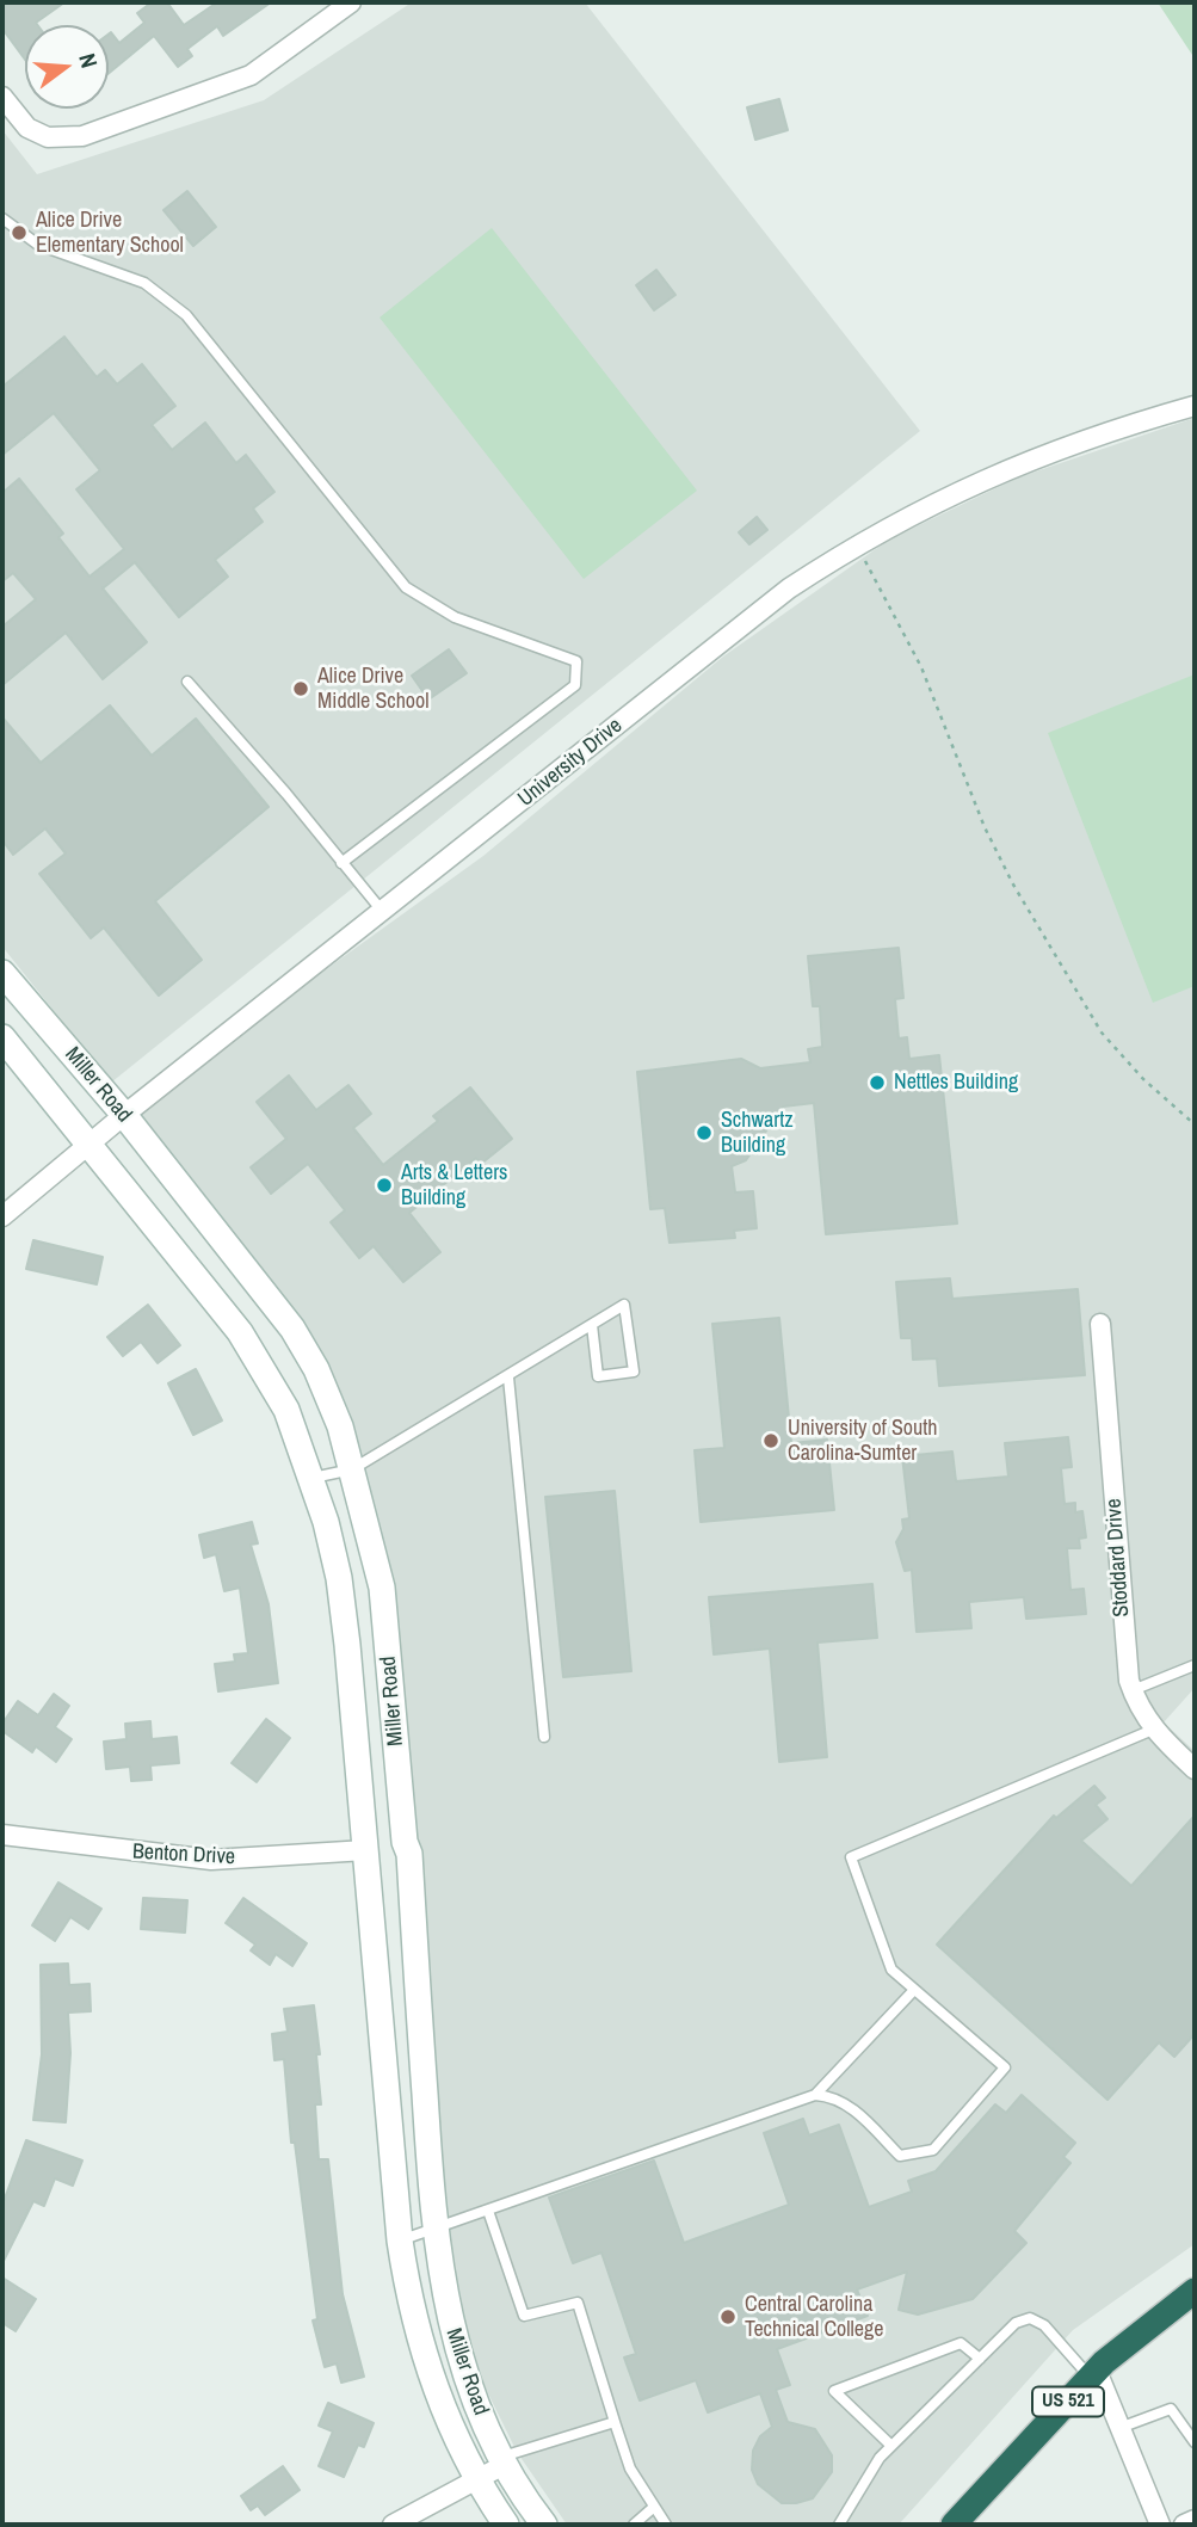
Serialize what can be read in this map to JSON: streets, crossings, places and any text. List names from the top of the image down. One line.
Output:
{"streets":{"highway":["US 521"],"street":["University Drive","Miller Road","Stoddard Drive","Benton Drive"]},"crossings":[["University Drive","Miller Road"],["Miller Road","Benton Drive"]],"places":["Alice Drive Elementary School","Alice Drive Middle School","Nettles Building","Schwartz Building","Arts & Letters Building","University of South Carolina-Sumter","Central Carolina Technical College"],"north":"right"}
